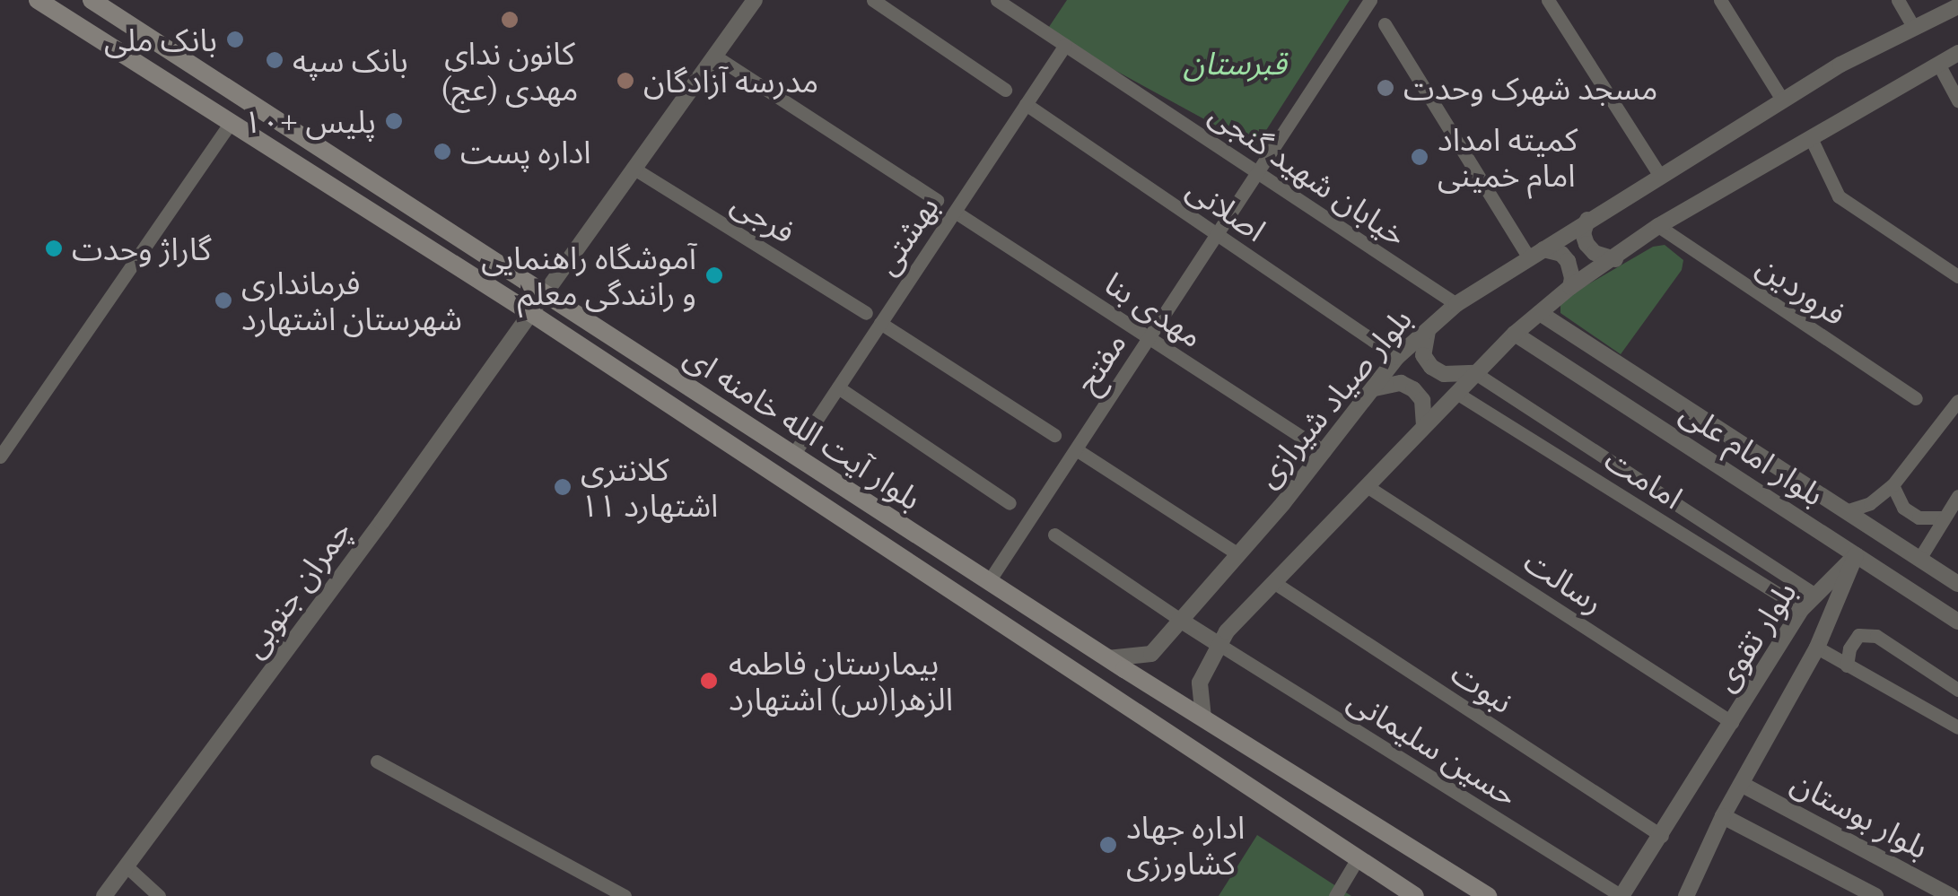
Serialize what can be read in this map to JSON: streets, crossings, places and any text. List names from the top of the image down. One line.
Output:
{"streets":{"main road":["بلوار آیت الله خامنه ای"],"street":["خیابان شهید گنجی","اصلانی","فرجی","بهشتی","فروردین","مهدی بنا","مفتح","بلوار صیاد شیرازی","بلوار امام علی","امامت","رسالت","چمران جنوبی","بلوار تقوی","نبوت","حسین سلیمانی","بلوار بوستان"]},"crossings":[["خیابان شهید گنجی","بهشتی"],["خیابان شهید گنجی","مفتح"],["خیابان شهید گنجی","بلوار صیاد شیرازی"],["اصلانی","بهشتی"],["اصلانی","مفتح"],["اصلانی","بلوار صیاد شیرازی"],["فرجی","چمران جنوبی"],["بهشتی","مهدی بنا"],["بهشتی","بلوار آیت الله خامنه ای"],["مهدی بنا","مفتح"],["مهدی بنا","بلوار صیاد شیرازی"],["مفتح","بلوار آیت الله خامنه ای"],["بلوار صیاد شیرازی","بلوار آیت الله خامنه ای"],["بلوار آیت الله خامنه ای","چمران جنوبی"],["بلوار امام علی","بلوار تقوی"],["امامت","بلوار تقوی"],["رسالت","بلوار تقوی"],["بلوار تقوی","نبوت"],["بلوار تقوی","حسین سلیمانی"],["بلوار تقوی","بلوار بوستان"]],"parks":["قبرستان"],"places":["کانون ندای مهدی (عج)","بانک ملی","بانک سپه","مدرسه آزادگان","مسجد شهرک وحدت","پلیس +۱۰","اداره پست","کمیته امداد امام خمینی","گاراژ وحدت","آموشگاه راهنمایی و رانندگی معلم","فرمانداری شهرستان اشتهارد","کلانتری ۱۱ اشتهارد","بیمارستان فاطمه الزهرا(س) اشتهارد","اداره جهاد کشاورزی"]}
